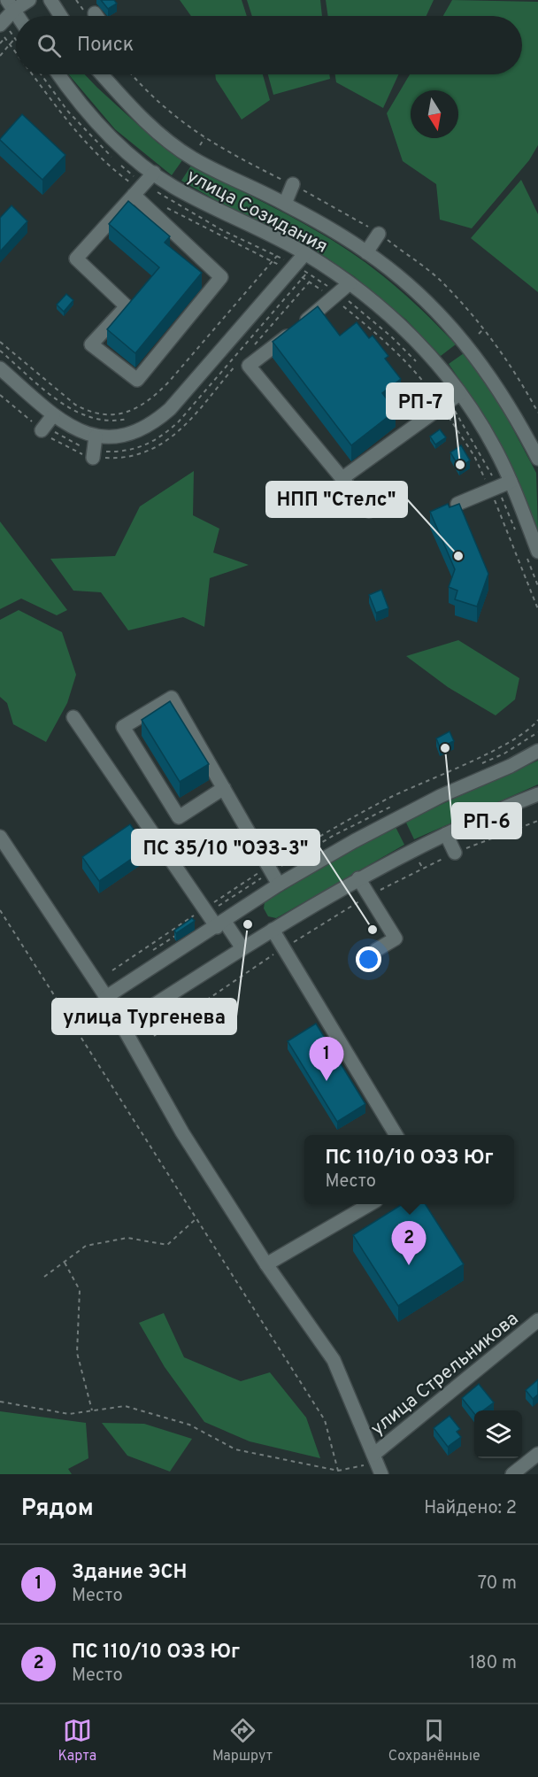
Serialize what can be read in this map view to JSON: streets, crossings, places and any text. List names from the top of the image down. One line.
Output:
{"streets":{"street":["улица Созидания","улица Стрельникова"]},"places":["РП-7","НПП \"Стелс\"","РП-6","улица Тургенева","ПС 35/10 \"ОЭЗ-3\""],"north":"bottom","page":{"search":"Поиск","pins":["1","2"],"popup":["ПС 110/10 ОЭЗ Юг","Место"],"heading":["Рядом","Найдено: 2"],"list":[{"mark":"1","name":"Здание ЭСН","note":"Место","value":"70 m"},{"mark":"2","name":"ПС 110/10 ОЭЗ Юг","note":"Место","value":"180 m"}],"nav":["Карта","Маршрут","Сохранённые"]}}
